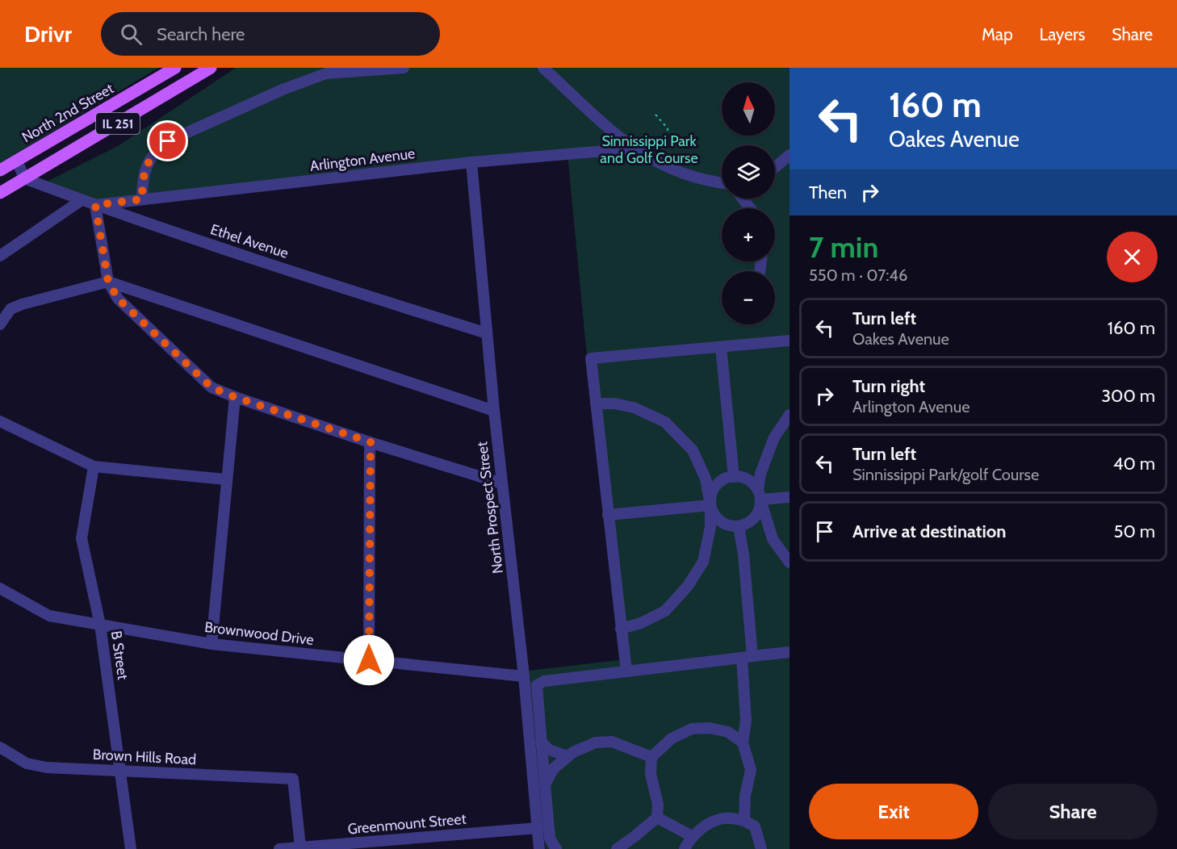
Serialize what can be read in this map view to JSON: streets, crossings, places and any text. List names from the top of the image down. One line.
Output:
{"streets":{"main road":["North 2nd Street","IL 251"],"street":["Arlington Avenue","Ethel Avenue","North Prospect Street","Brownwood Drive","B Street","Brown Hills Road","Greenmount Street"]},"crossings":[["IL 251","Ethel Avenue"],["Arlington Avenue","Ethel Avenue"],["Arlington Avenue","North Prospect Street"],["Ethel Avenue","North Prospect Street"],["North Prospect Street","Brownwood Drive"],["North Prospect Street","Greenmount Street"],["Brownwood Drive","B Street"],["B Street","Brown Hills Road"],["Brown Hills Road","Greenmount Street"]],"parks":["Sinnissippi Park and Golf Course"],"north":"top","page":{"header":"Drivr","search":"Search here","nav":["Map","Layers","Share"],"turn":["160 m","Oakes Avenue"],"map_buttons":["+","−"],"then":"Then","heading":["7 min","550 m · 07:46"],"list":[{"name":"Turn left","note":"Oakes Avenue","value":"160 m"},{"name":"Turn right","note":"Arlington Avenue","value":"300 m"},{"name":"Turn left","note":"Sinnissippi Park/golf Course","value":"40 m"},{"name":"Arrive at destination","value":"50 m"}],"buttons":["Exit","Share"]}}
